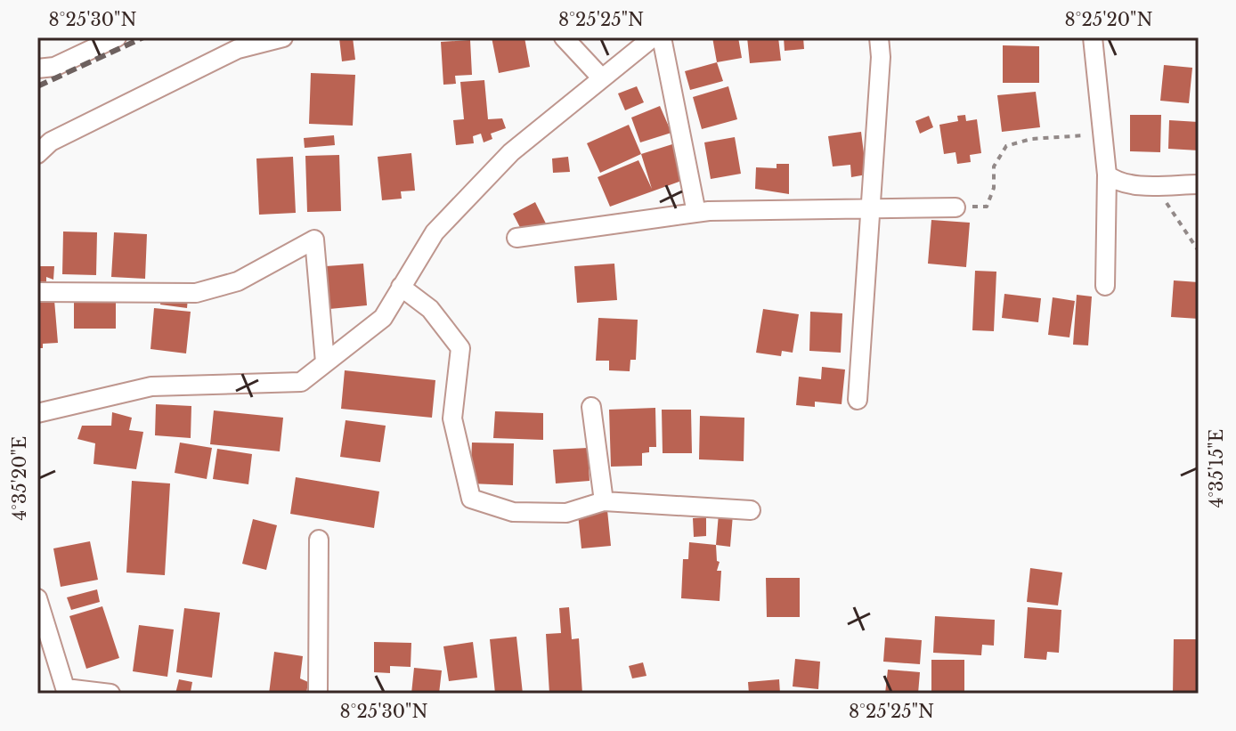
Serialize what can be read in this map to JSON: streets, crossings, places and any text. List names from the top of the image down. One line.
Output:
{"coordinates":["8°25'30\"N","8°25'25\"N","8°25'20\"N","4°35'15\"E","4°35'20\"E"]}
